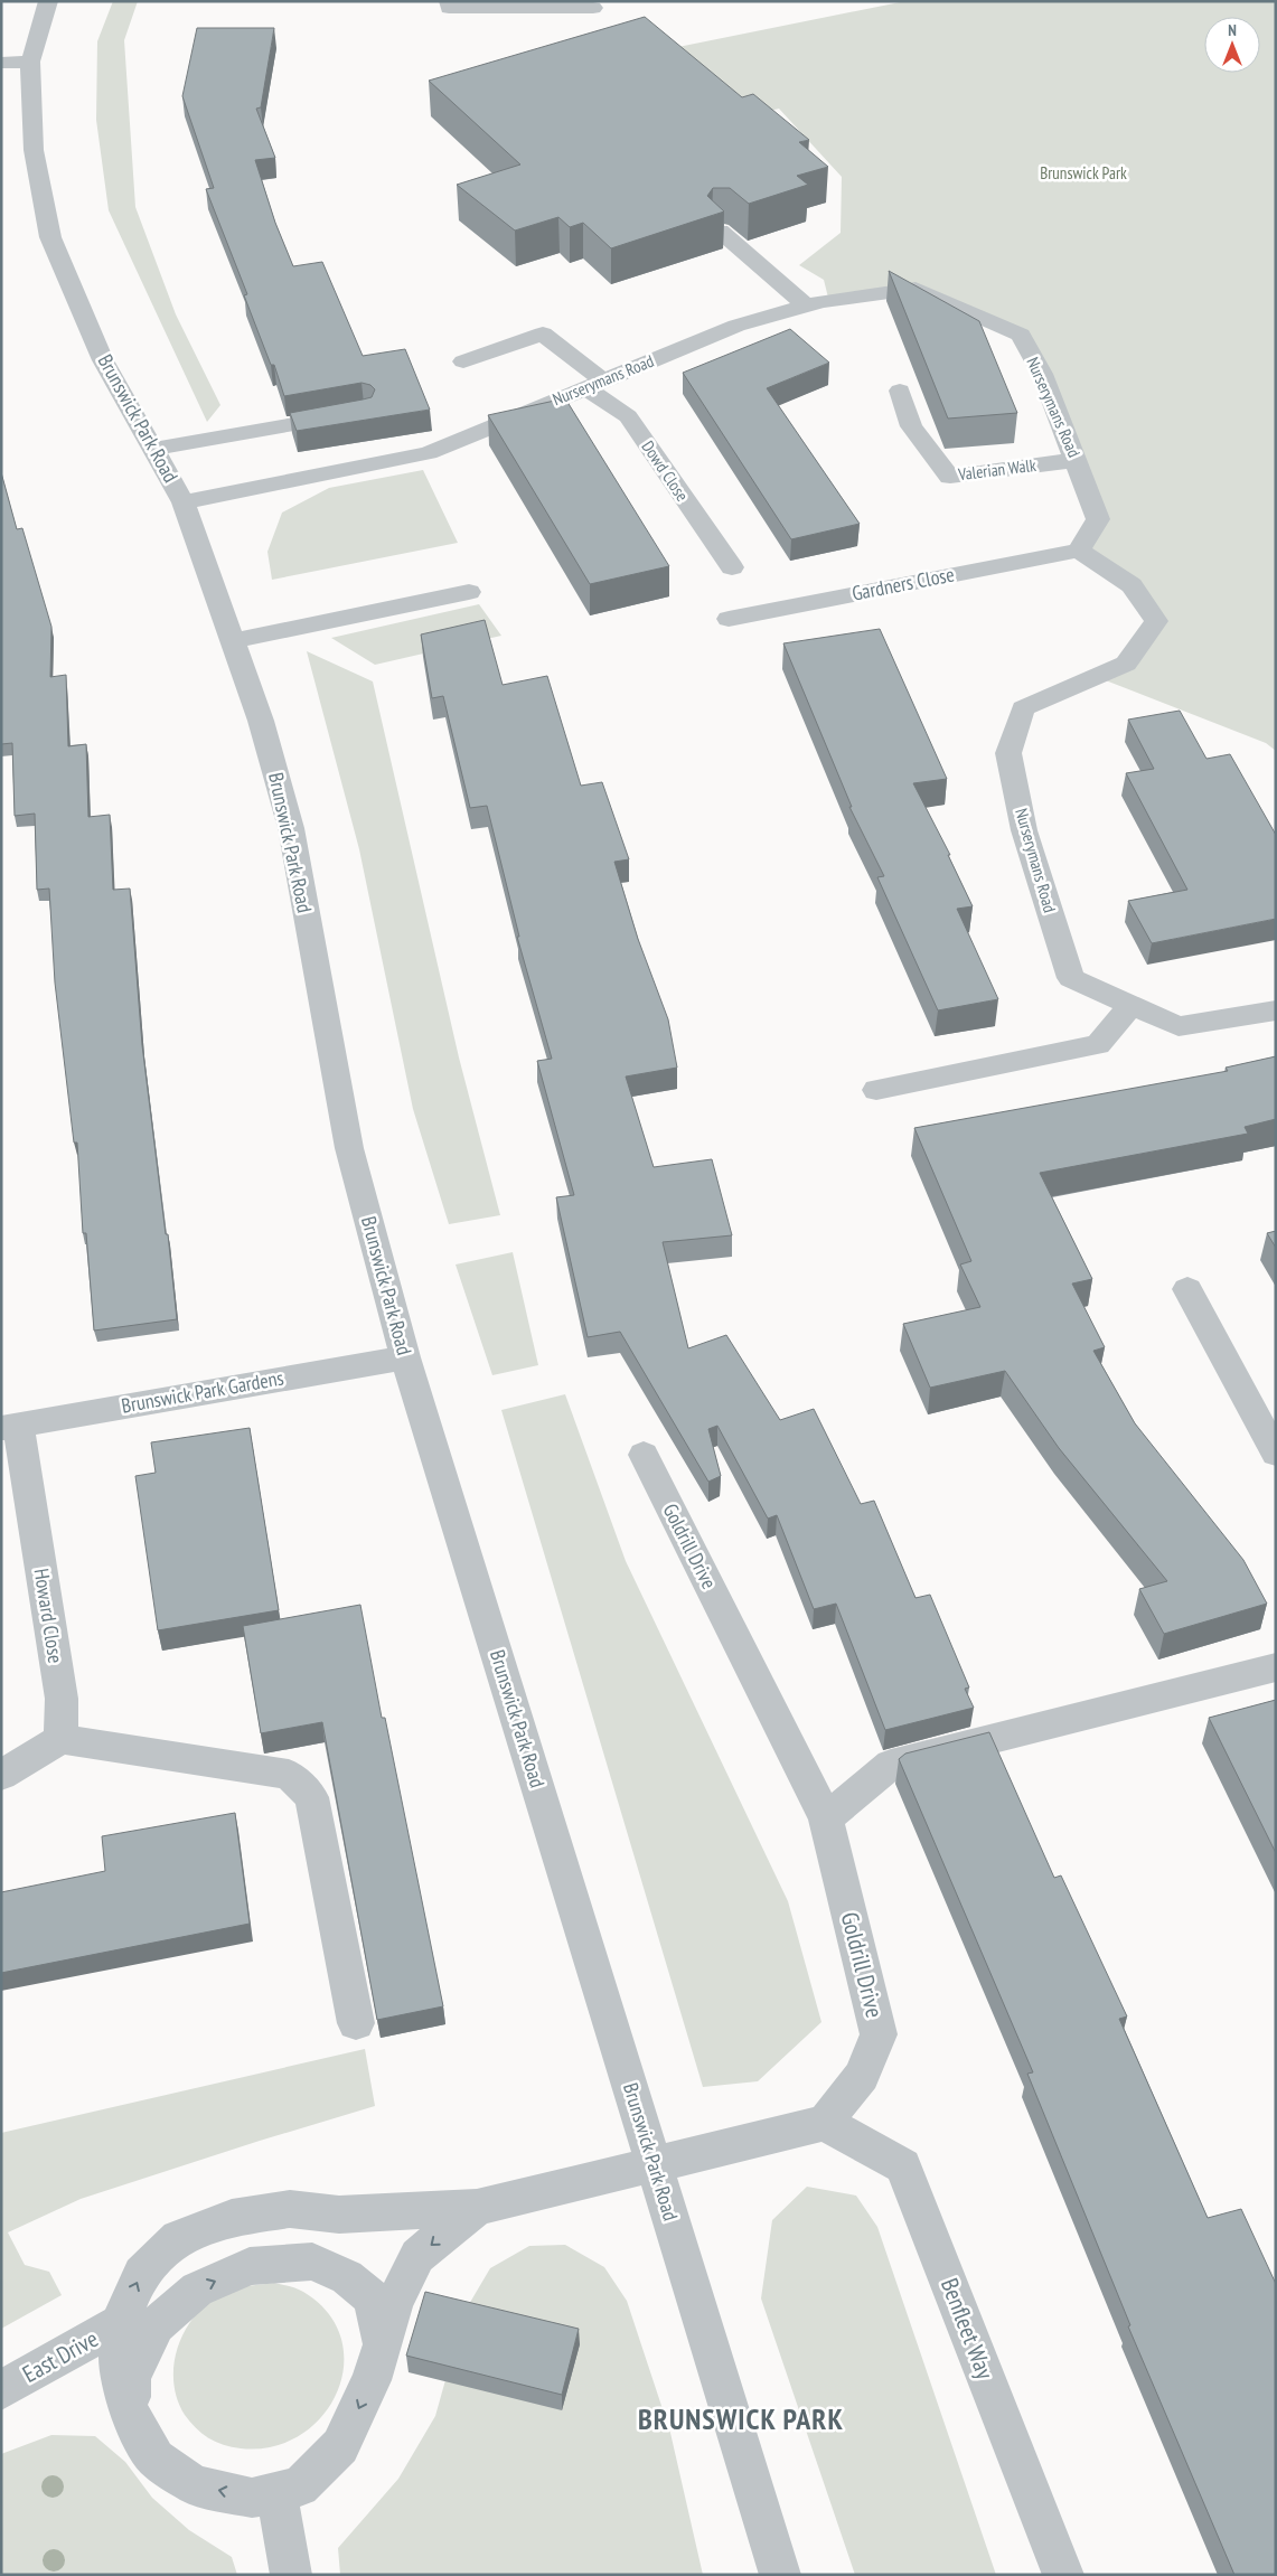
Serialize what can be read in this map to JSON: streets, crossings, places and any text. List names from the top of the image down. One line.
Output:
{"streets":{"street":["Nurserymans Road","Brunswick Park Road","Valerian Walk","Dowd Close","Gardners Close","Brunswick Park Gardens","Goldrill Drive","Howard Close","Benfleet Way","East Drive"]},"crossings":[["Nurserymans Road","Brunswick Park Road"],["Nurserymans Road","Valerian Walk"],["Nurserymans Road","Dowd Close"],["Nurserymans Road","Gardners Close"],["Brunswick Park Road","Brunswick Park Gardens"],["Brunswick Park Gardens","Howard Close"],["Goldrill Drive","Benfleet Way"]],"districts":["BRUNSWICK PARK"],"parks":["Brunswick Park"],"north":"top"}
